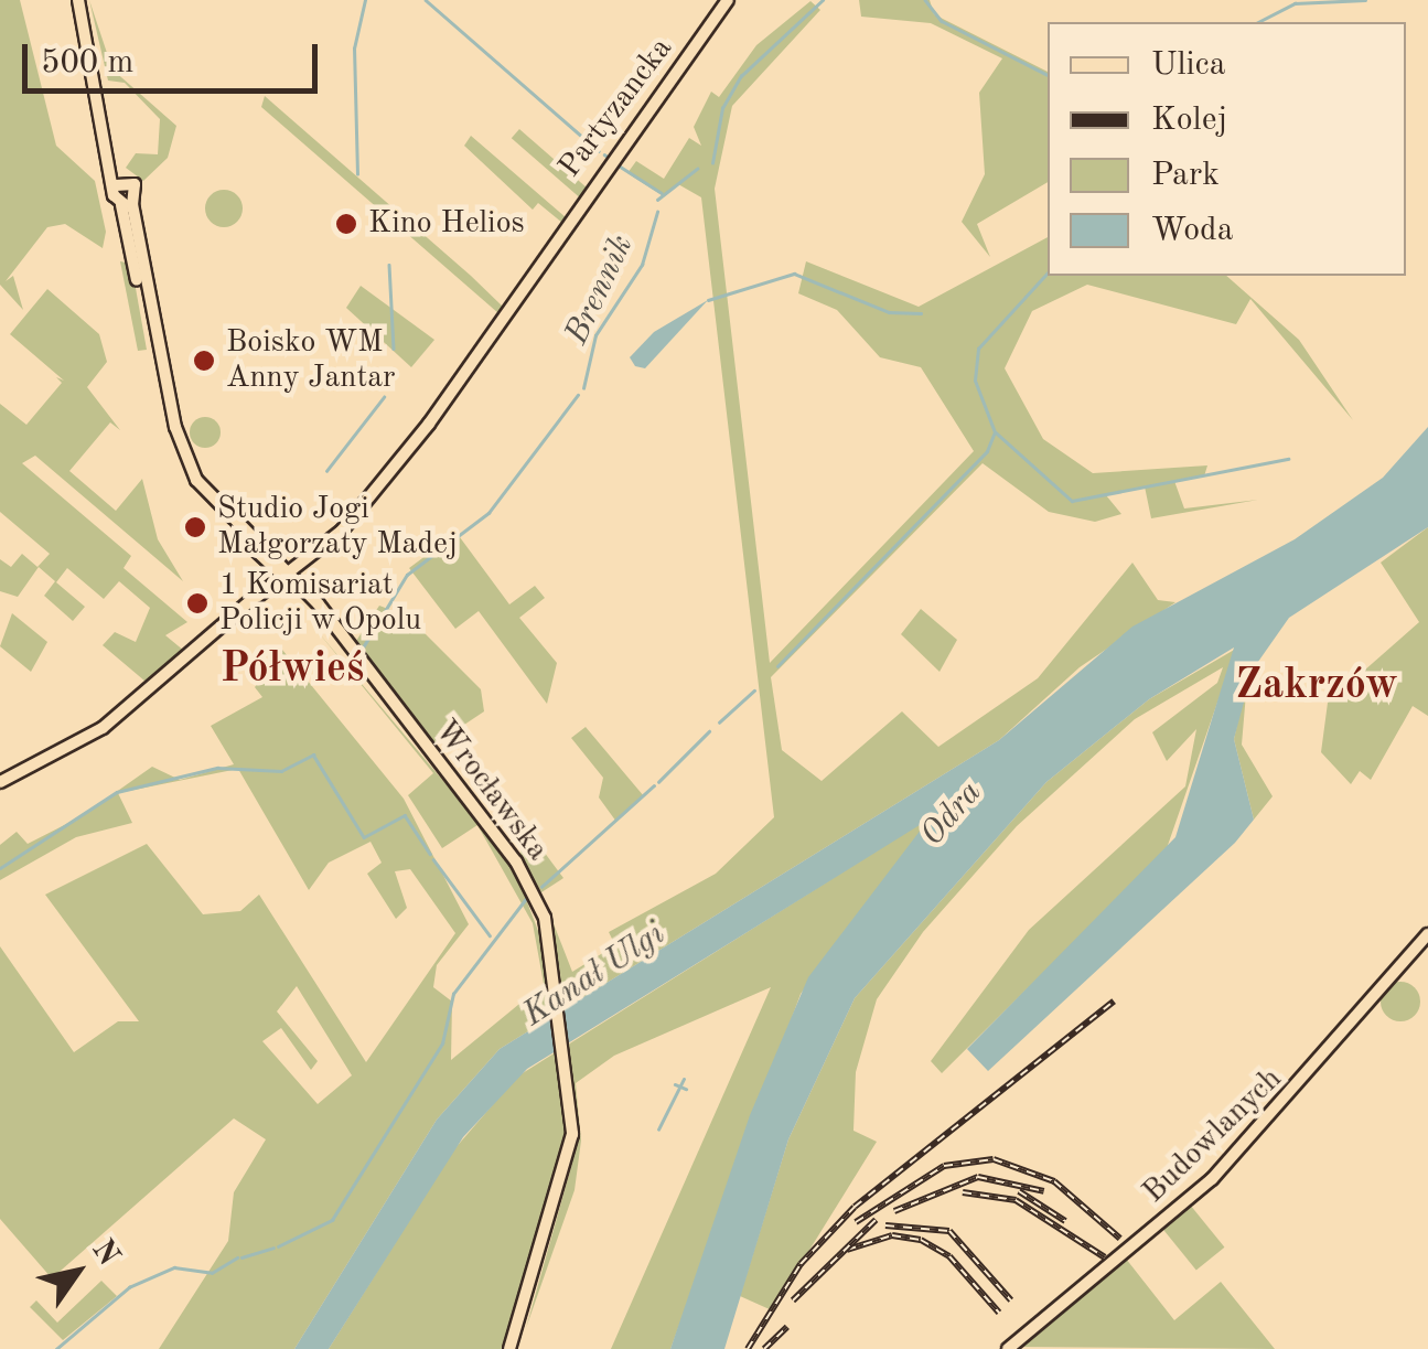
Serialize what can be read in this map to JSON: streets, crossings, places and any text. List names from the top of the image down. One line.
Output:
{"streets":{"main road":["Partyzancka","Wrocławska","Budowlanych"]},"crossings":[["Partyzancka","Wrocławska"]],"districts":["Półwieś","Zakrzów"],"water":["Brennik","Odra","Kanał Ulgi"],"places":["Kino Helios","Boisko WM Anny Jantar","Studio Jogi Małgorzaty Madej","1 Komisariat Policji w Opolu"],"legend":["Ulica","Kolej","Park","Woda"],"scale_bar":"500 m","north":"top right"}
